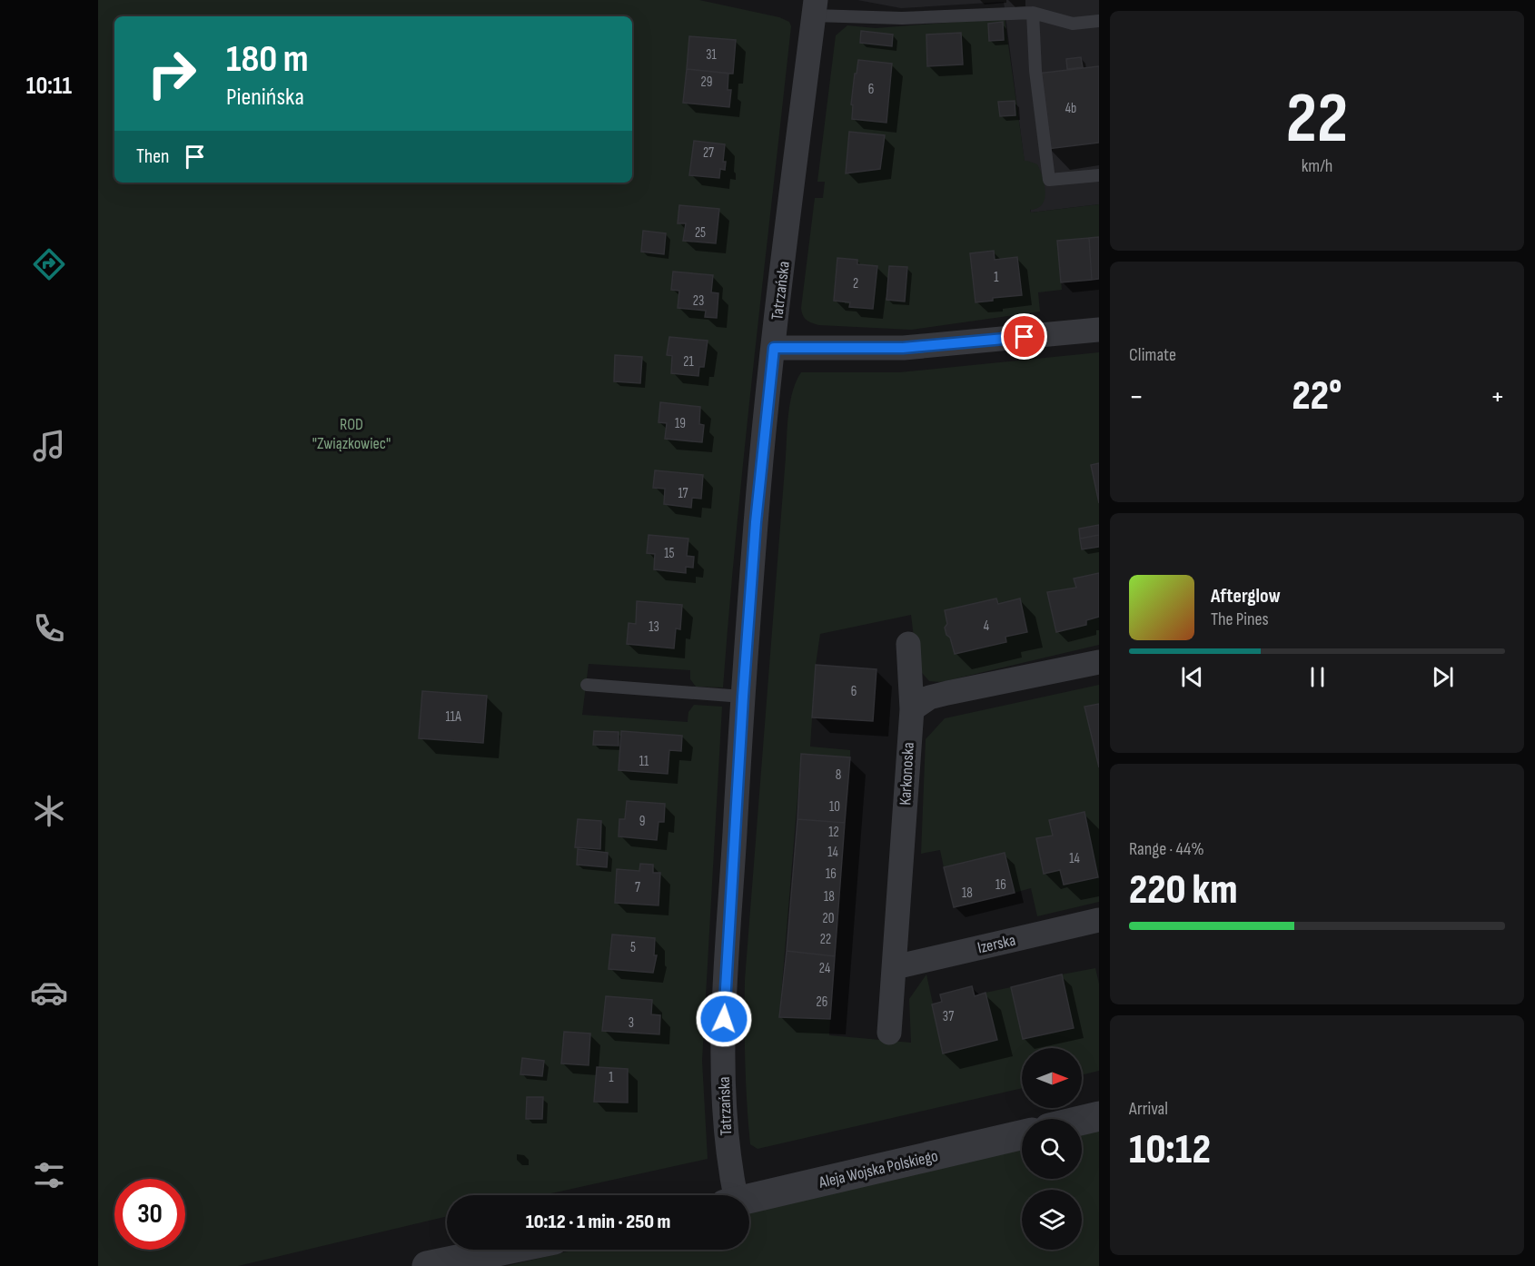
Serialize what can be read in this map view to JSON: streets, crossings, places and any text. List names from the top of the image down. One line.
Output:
{"streets":{"street":["Tatrzańska","Karkonoska","Izerska","Aleja Wojska Polskiego"]},"crossings":[["Karkonoska","Izerska"]],"parks":["ROD \"Związkowiec\""],"house_numbers":["31","29","6","4b","27","25","1","2","23","21","19","17","15","4","13","6","11A","11","8","10","9","12","14","14","16","16","7","18","18","20","22","5","24","26","37","3","1"],"north":"right","page":{"tabs":"10:11","tile":[["22","km/h"],"Climate",["Range · 44%","220 km"],["Arrival","10:12"]],"turn":["180 m","Pienińska"],"then":"Then","heat":["−","22°","+"],"song":["Afterglow","The Pines"],"limit":"30","trip":"10:12 · 1 min · 250 m"}}
